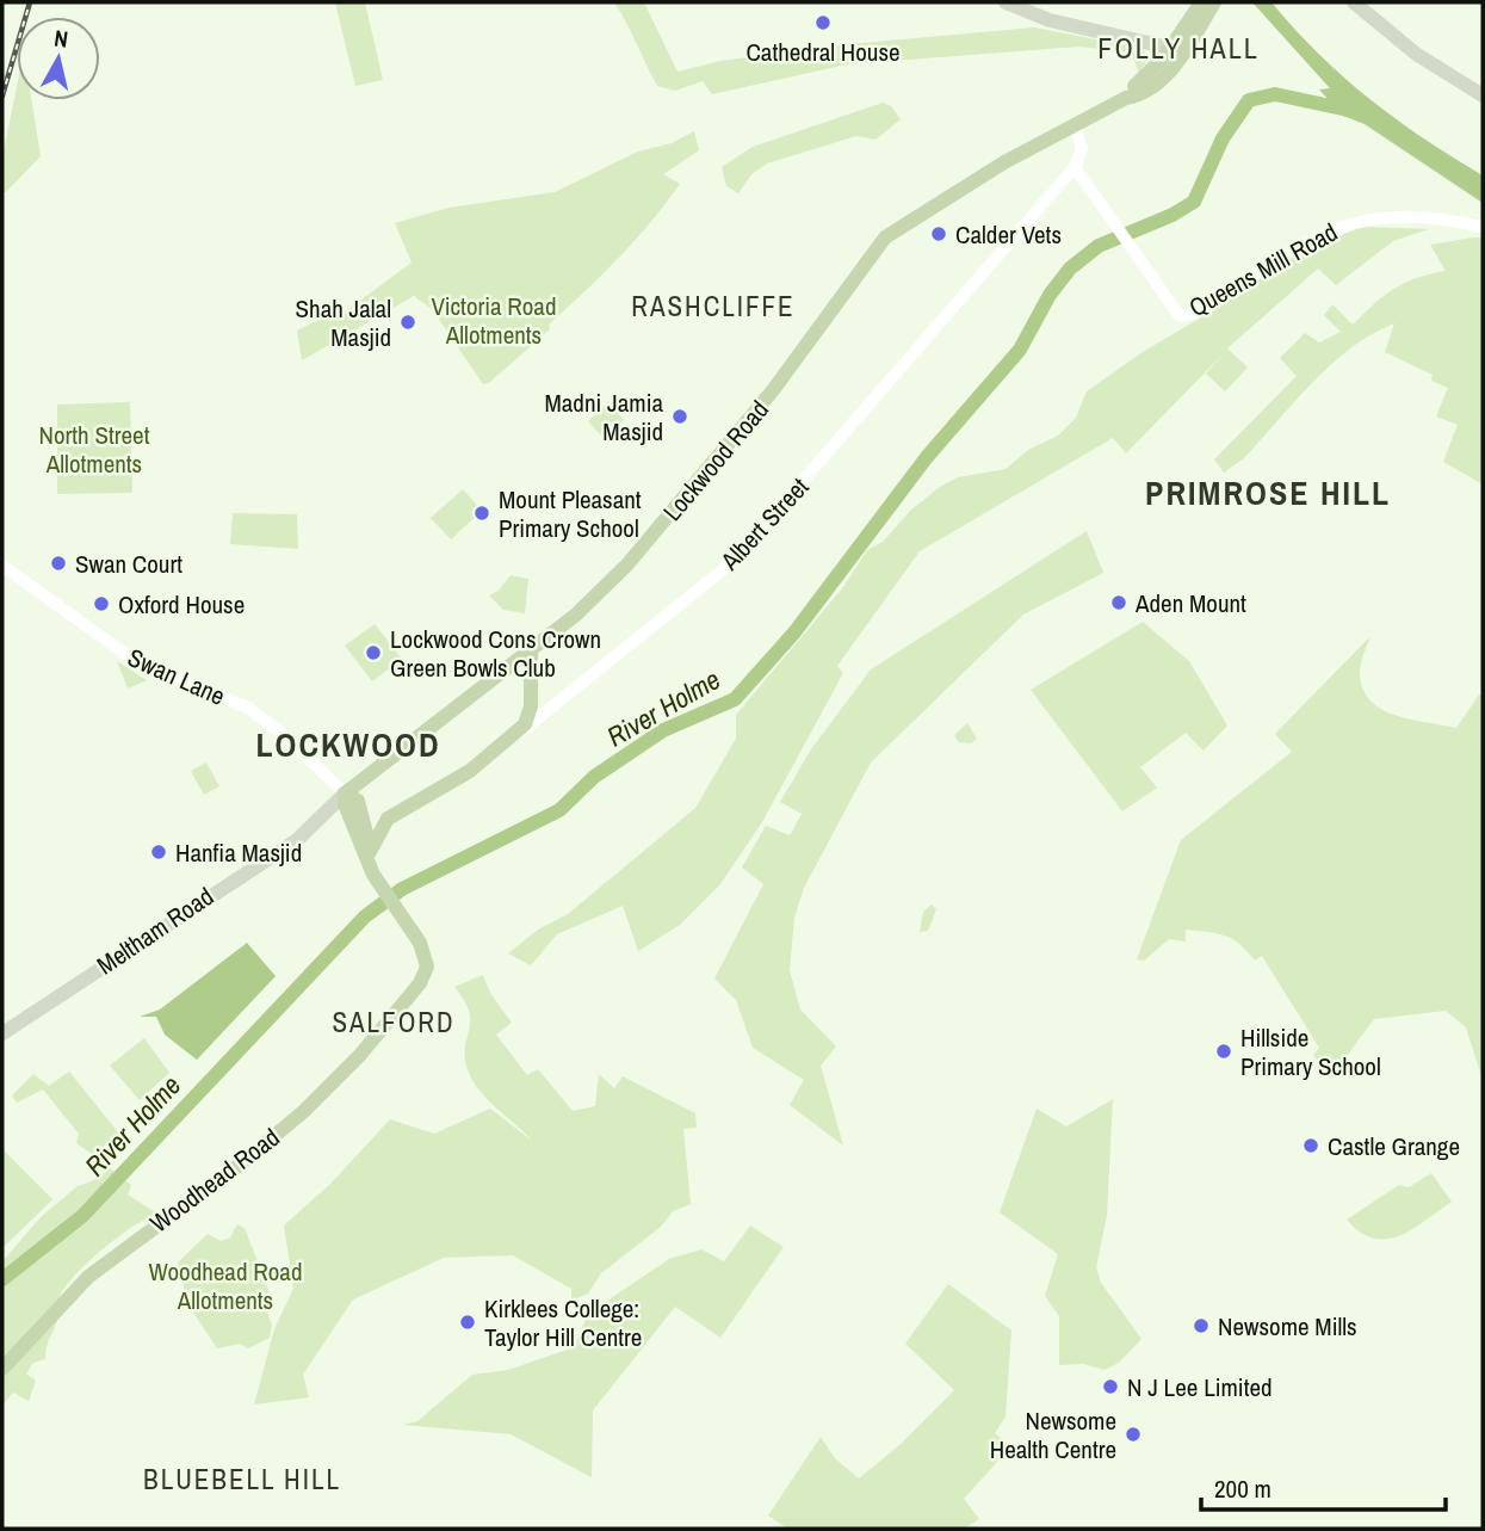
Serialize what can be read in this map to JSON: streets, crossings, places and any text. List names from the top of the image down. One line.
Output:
{"streets":{"main road":["Lockwood Road","Albert Street","Meltham Road","Woodhead Road"],"street":["Queens Mill Road","Swan Lane"]},"crossings":[["Queens Mill Road","Albert Street"],["Lockwood Road","Swan Lane"],["Lockwood Road","Meltham Road"],["Albert Street","Woodhead Road"],["Swan Lane","Meltham Road"]],"districts":["FOLLY HALL","RASHCLIFFE","PRIMROSE HILL","LOCKWOOD","SALFORD","BLUEBELL HILL"],"water":["River Holme"],"parks":["Victoria Road Allotments","North Street Allotments","Woodhead Road Allotments"],"places":["Cathedral House","Calder Vets","Shah Jalal Masjid","Madni Jamia Masjid","Mount Pleasant Primary School","Swan Court","Aden Mount","Oxford House","Lockwood Cons Crown Green Bowls Club","Hanfia Masjid","Hillside Primary School","Castle Grange","Kirklees College: Taylor Hill Centre","Newsome Mills","N J Lee Limited","Newsome Health Centre"],"scale_bar":"200 m","north":"top"}
